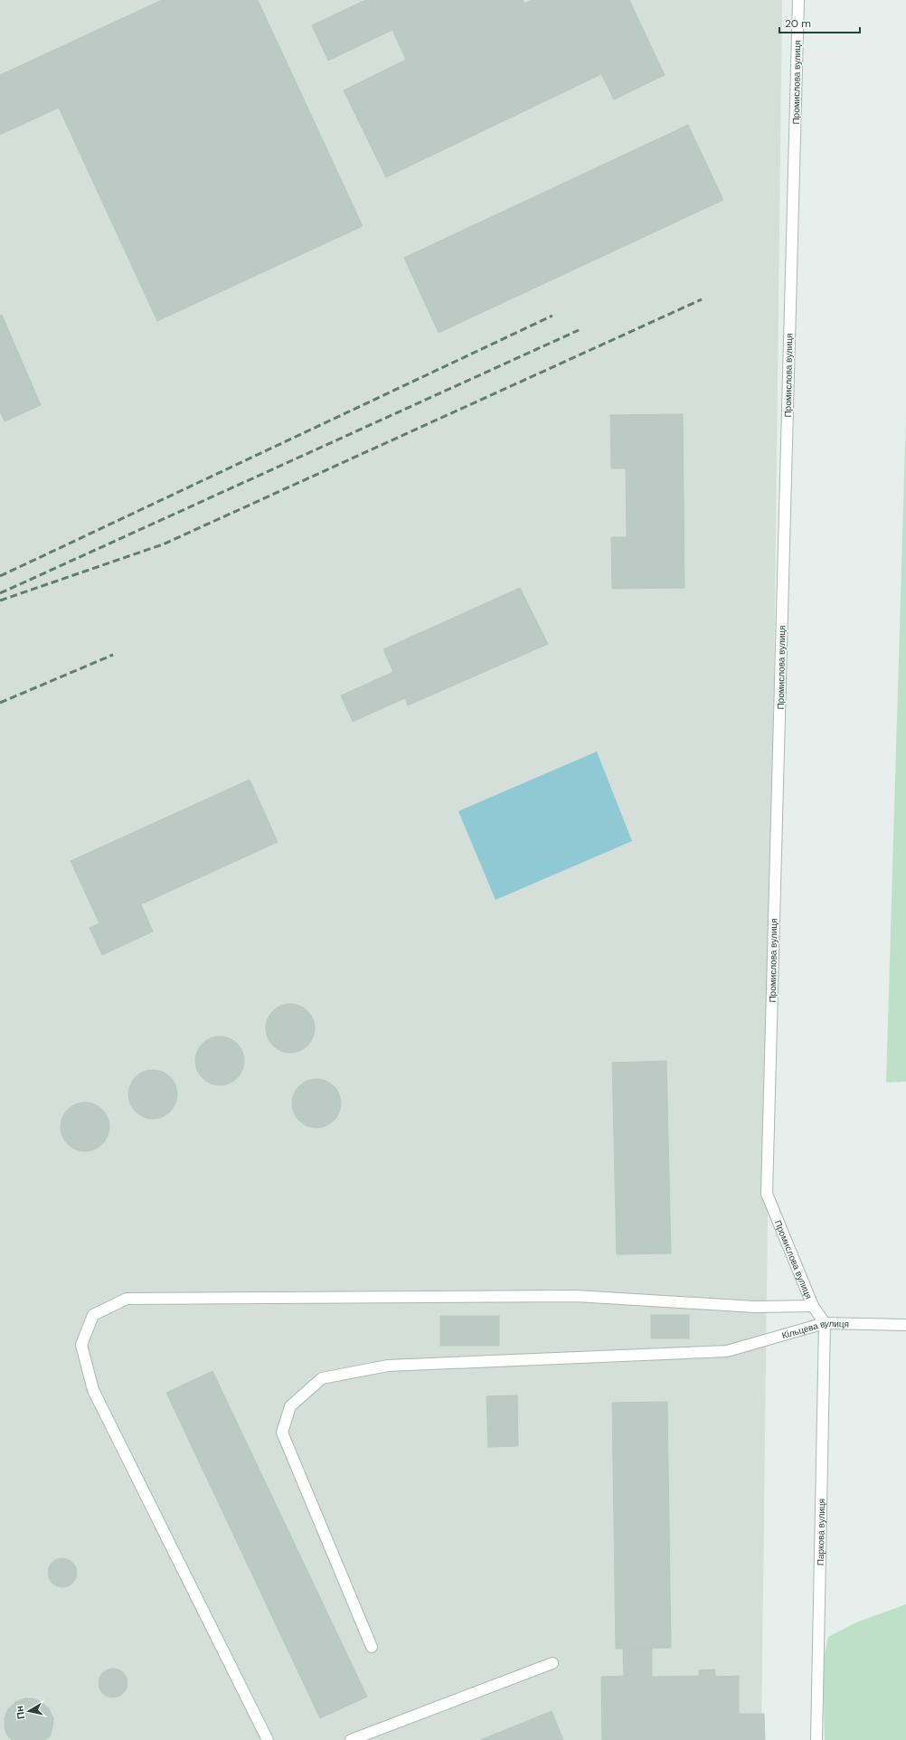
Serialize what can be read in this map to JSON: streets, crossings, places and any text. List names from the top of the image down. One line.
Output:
{"streets":{"street":["Промислова вулиця","Кільцева вулиця","Паркова вулиця"]},"crossings":[["Промислова вулиця","Кільцева вулиця"],["Промислова вулиця","Паркова вулиця"],["Кільцева вулиця","Паркова вулиця"]],"scale_bar":"20 m","north":"left"}
